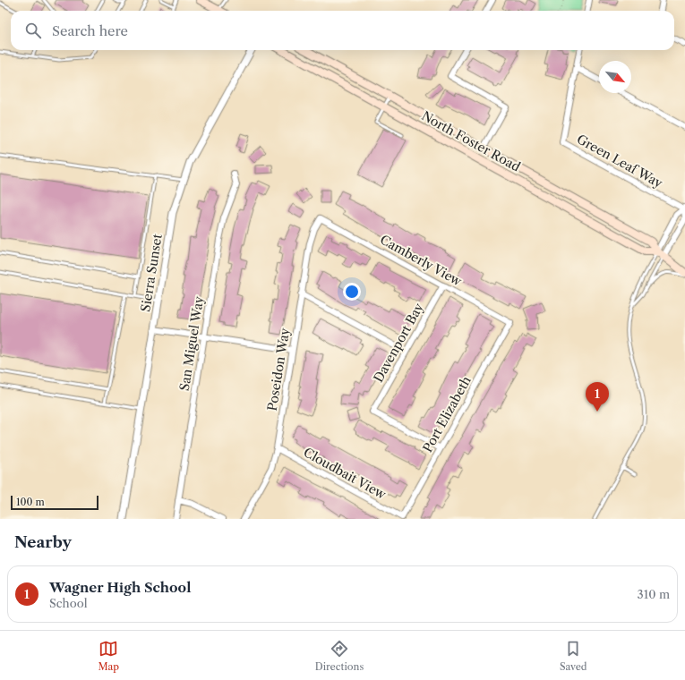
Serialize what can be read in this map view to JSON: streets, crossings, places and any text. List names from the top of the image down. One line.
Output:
{"streets":{"main road":["North Foster Road"],"street":["Green Leaf Way","Camberly View","Sierra Sunset","Davenport Bay","San Miguel Way","Poseidon Way","Port Elizabeth","Cloudbait View"]},"crossings":[["Camberly View","Davenport Bay"],["Camberly View","Poseidon Way"],["Camberly View","Port Elizabeth"],["Davenport Bay","Port Elizabeth"],["Poseidon Way","Cloudbait View"],["Port Elizabeth","Cloudbait View"]],"scale_bar":"100 m","north":"bottom right","page":{"search":"Search here","pins":"1","scale":"100 m","heading":"Nearby","list":[{"mark":"1","name":"Wagner High School","note":"School","value":"310 m"}],"nav":["Map","Directions","Saved"]}}
